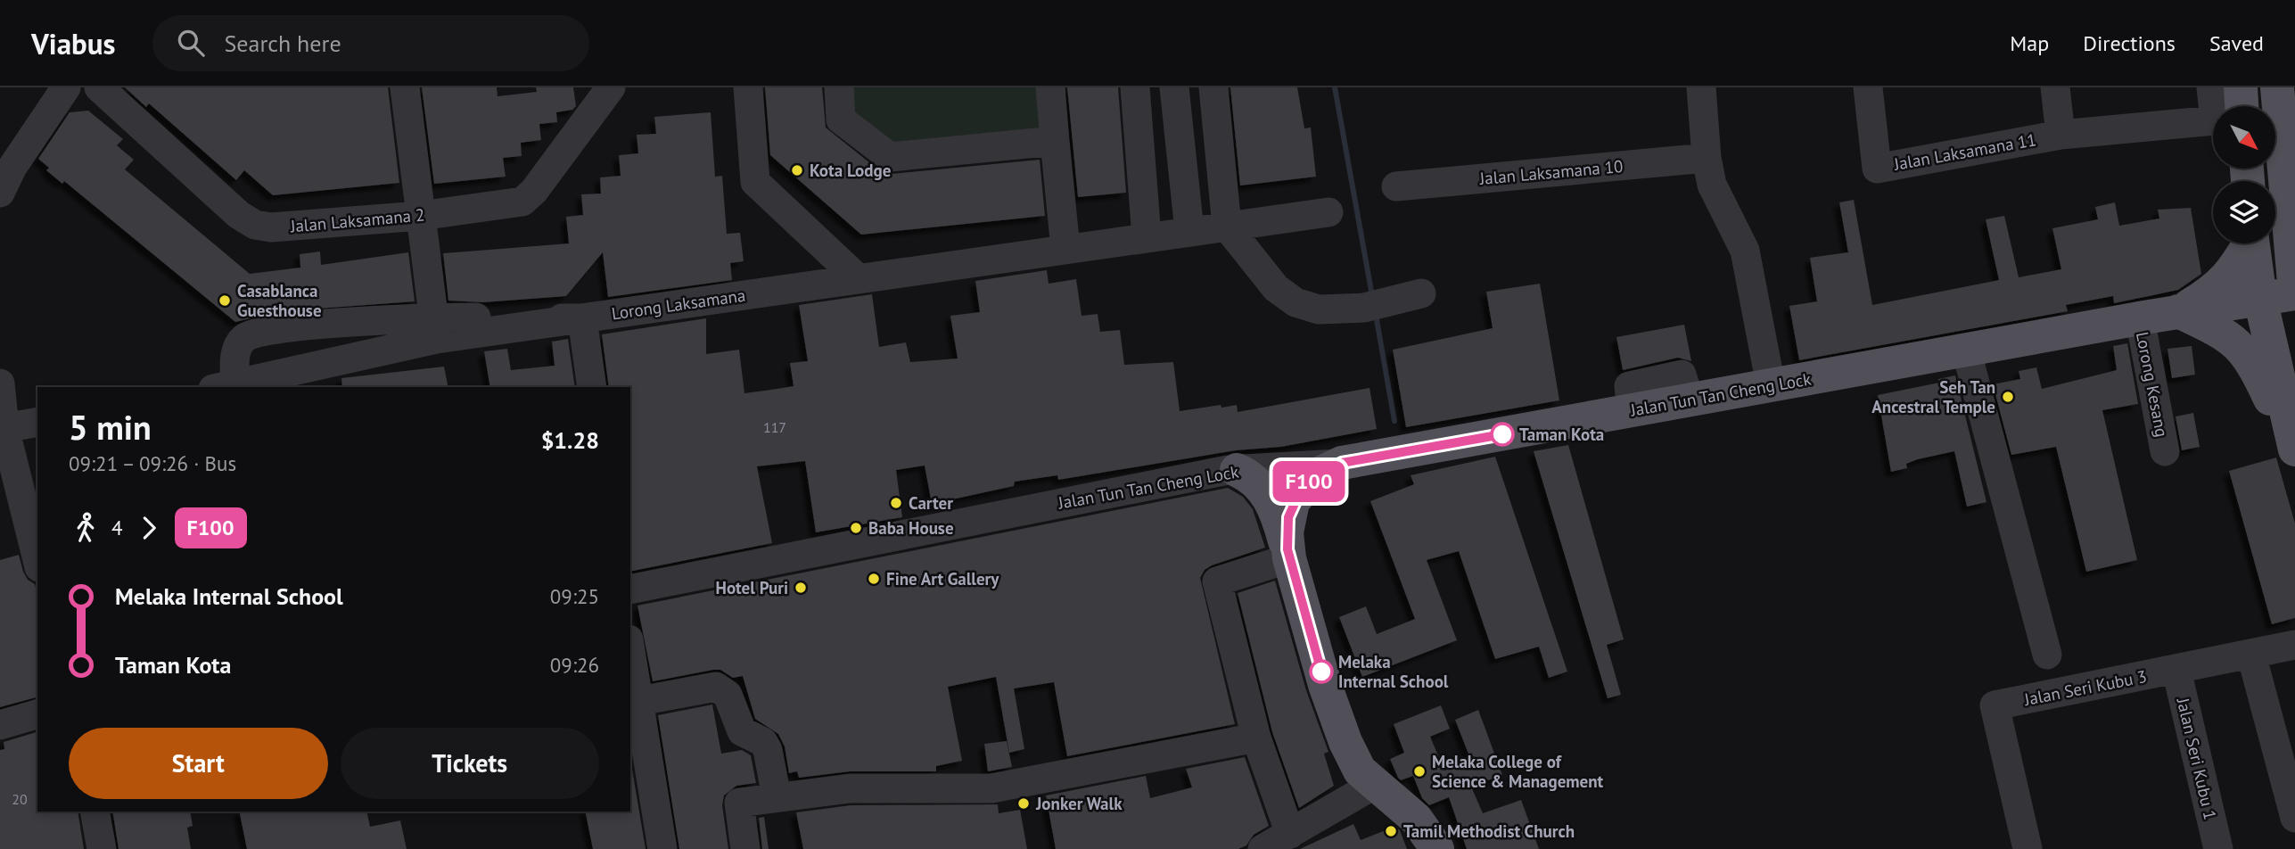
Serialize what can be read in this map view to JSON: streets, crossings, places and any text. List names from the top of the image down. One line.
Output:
{"streets":{"main road":["Jalan Tun Tan Cheng Lock"],"street":["Jalan Laksamana 11","Jalan Laksamana 10","Jalan Laksamana 2","Lorong Laksamana","Lorong Kesang","Jalan Seri Kubu 3","Jalan Seri Kubu 1"]},"crossings":[["Lorong Kesang","Jalan Tun Tan Cheng Lock"],["Jalan Seri Kubu 3","Jalan Seri Kubu 1"]],"places":["Kota Lodge","Casablanca Guesthouse","Seh Tan Ancestral Temple","Taman Kota","Carter","Baba House","Fine Art Gallery","Hotel Puri","Melaka Internal School","Melaka College of Science & Management","Jonker Walk","Tamil Methodist Church"],"lines":["bus line F100"],"house_numbers":["117","20"],"north":"bottom right","page":{"header":"Viabus","search":"Search here","nav":["Map","Directions","Saved"],"on_map":"F100","heading":["5 min","09:21 – 09:26 · Bus","$1.28"],"legs":["4","F100"],"list":[{"name":"Melaka Internal School","value":"09:25"},{"name":"Taman Kota","value":"09:26"}],"buttons":["Start","Tickets"]}}
